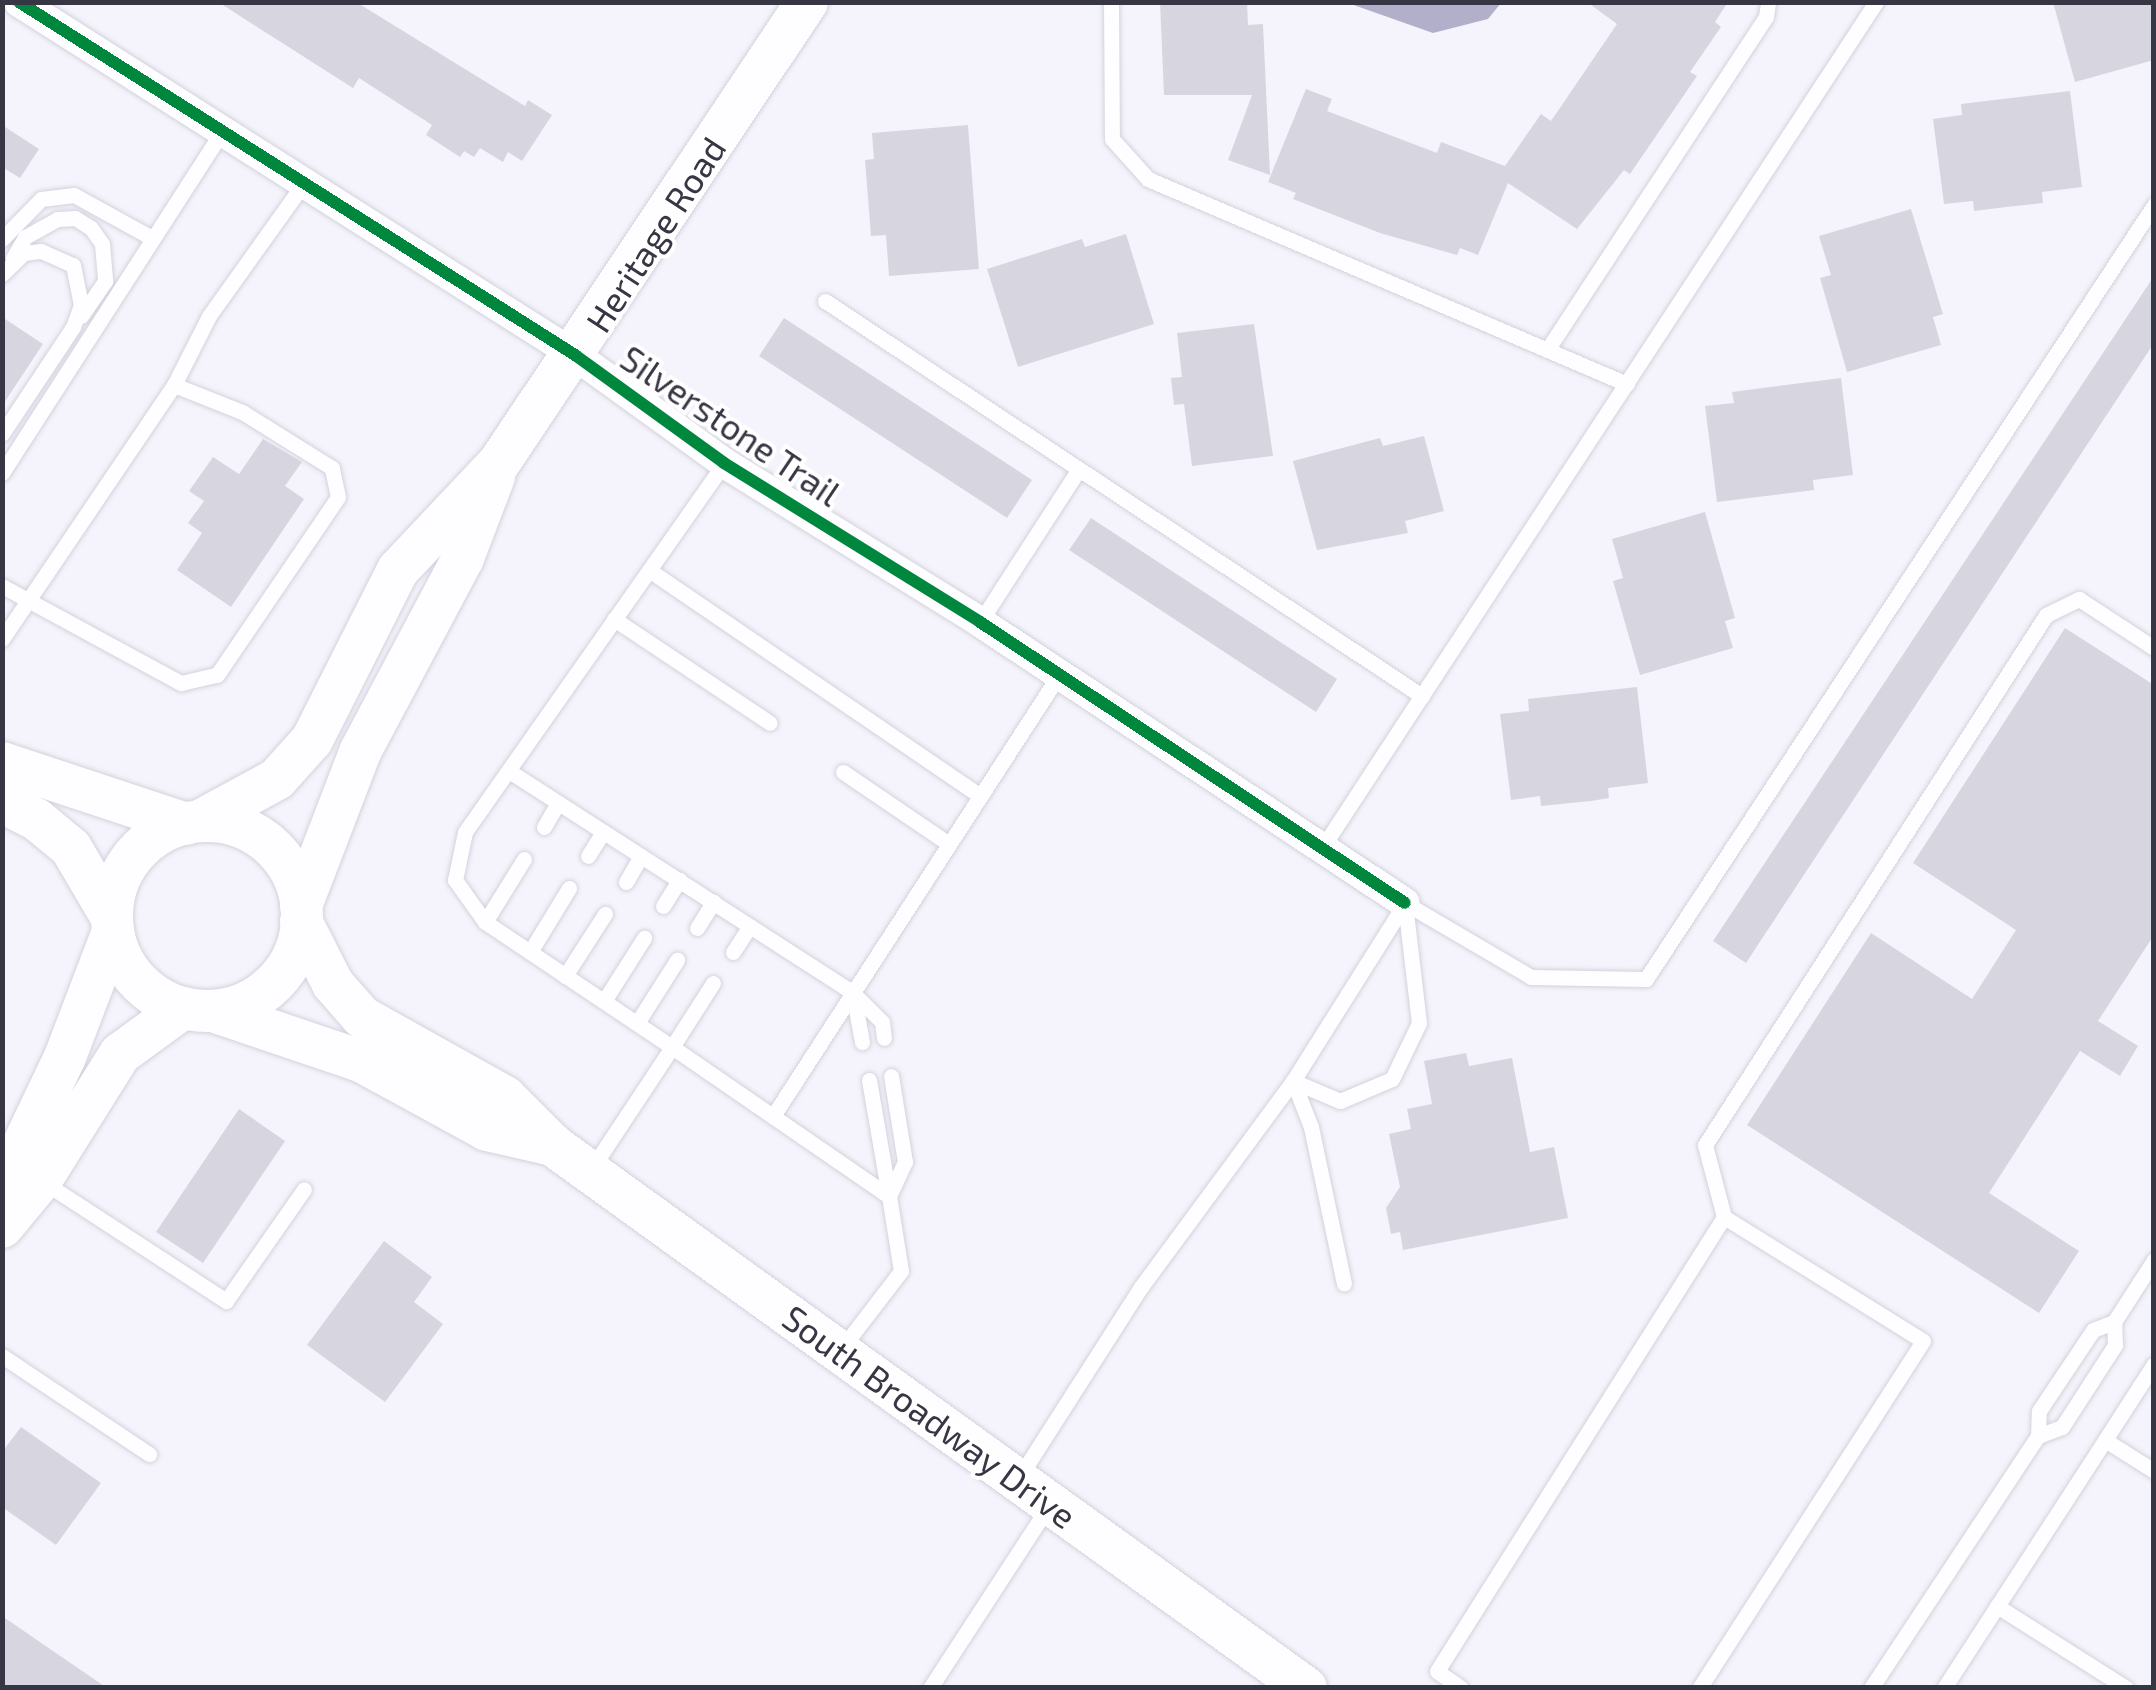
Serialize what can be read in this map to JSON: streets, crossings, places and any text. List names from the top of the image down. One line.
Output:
{"streets":{"main road":["Heritage Road","South Broadway Drive"],"street":["Silverstone Trail"]},"crossings":[["Heritage Road","Silverstone Trail"],["Heritage Road","South Broadway Drive"]]}
